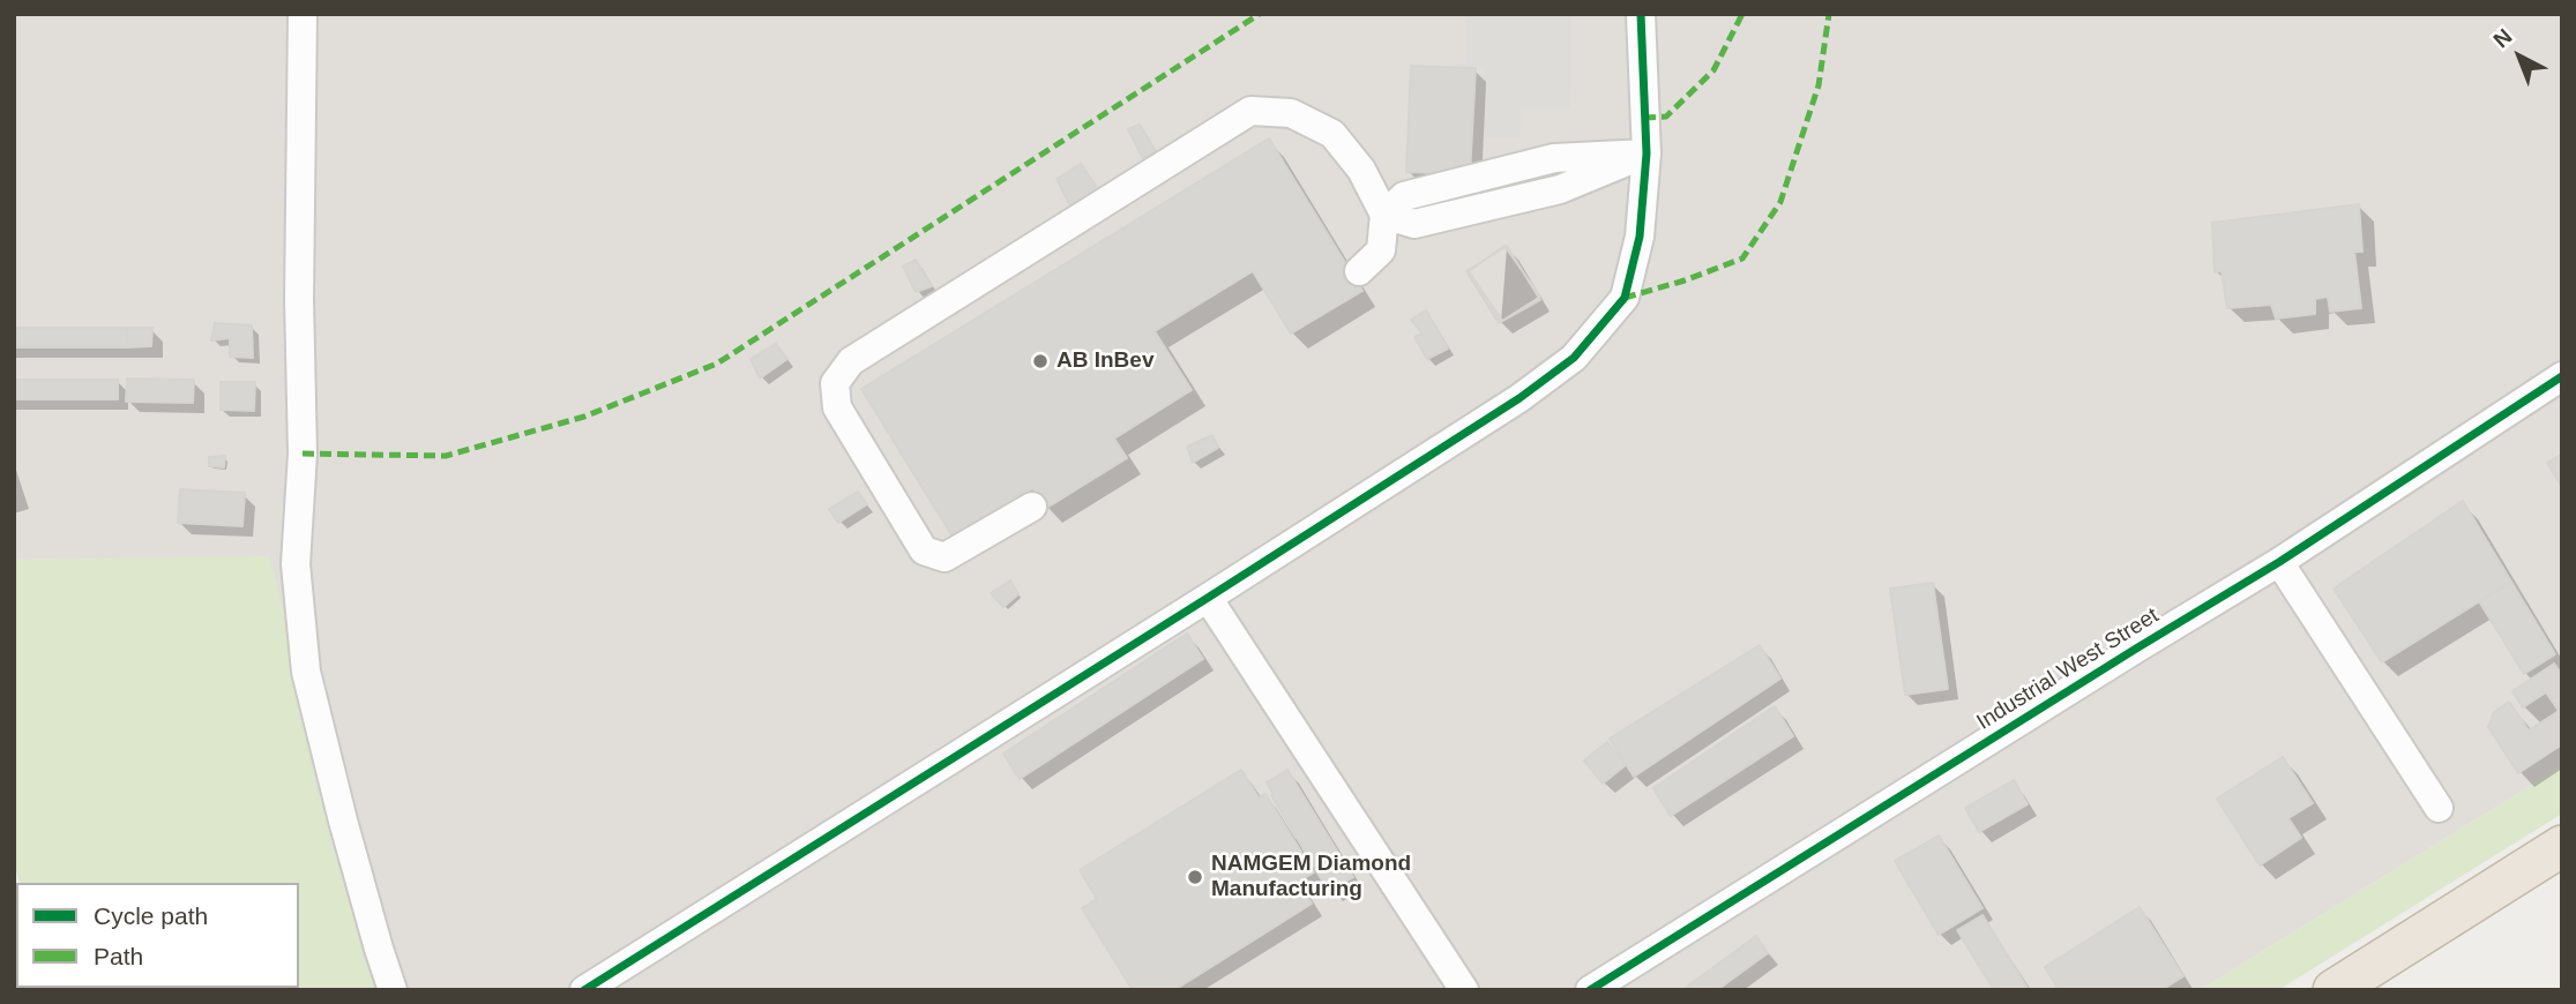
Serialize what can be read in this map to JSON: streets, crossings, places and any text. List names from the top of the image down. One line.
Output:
{"streets":{"street":["Industrial West Street"]},"places":["AB InBev","NAMGEM Diamond Manufacturing"],"legend":["Cycle path","Path"],"north":"top left"}
